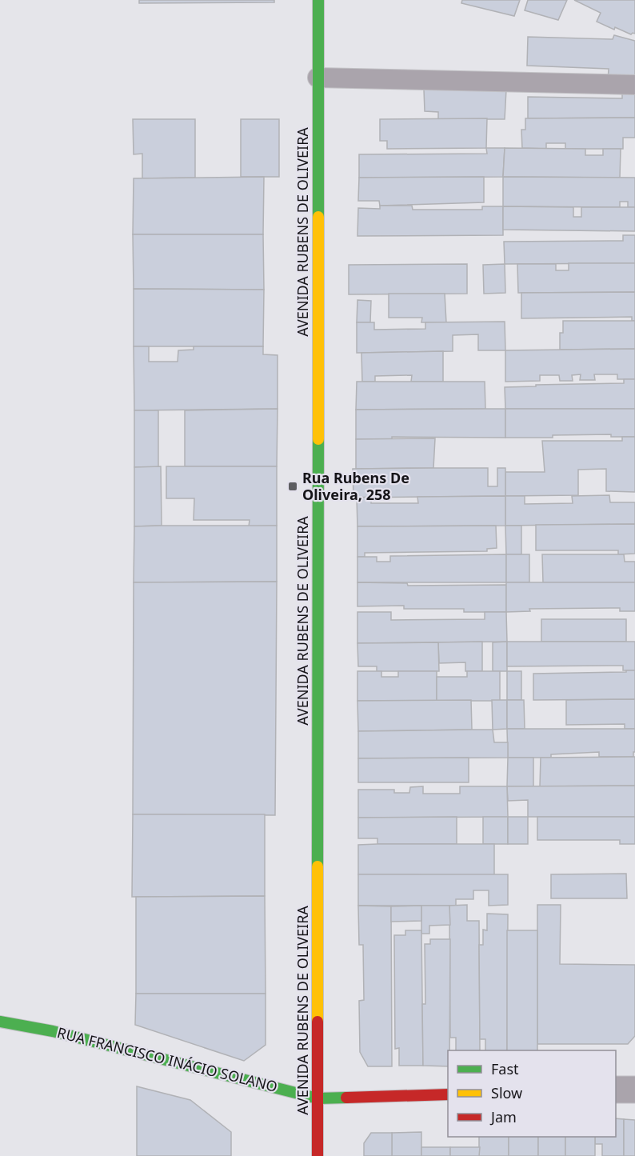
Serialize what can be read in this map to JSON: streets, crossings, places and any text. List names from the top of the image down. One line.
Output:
{"streets":{"main road":["AVENIDA RUBENS DE OLIVEIRA","RUA FRANCISCO INÁCIO SOLANO"]},"crossings":[["AVENIDA RUBENS DE OLIVEIRA","RUA FRANCISCO INÁCIO SOLANO"]],"places":{"transit":["Rua Rubens De Oliveira, 258"]},"legend":["Fast","Slow","Jam"]}
